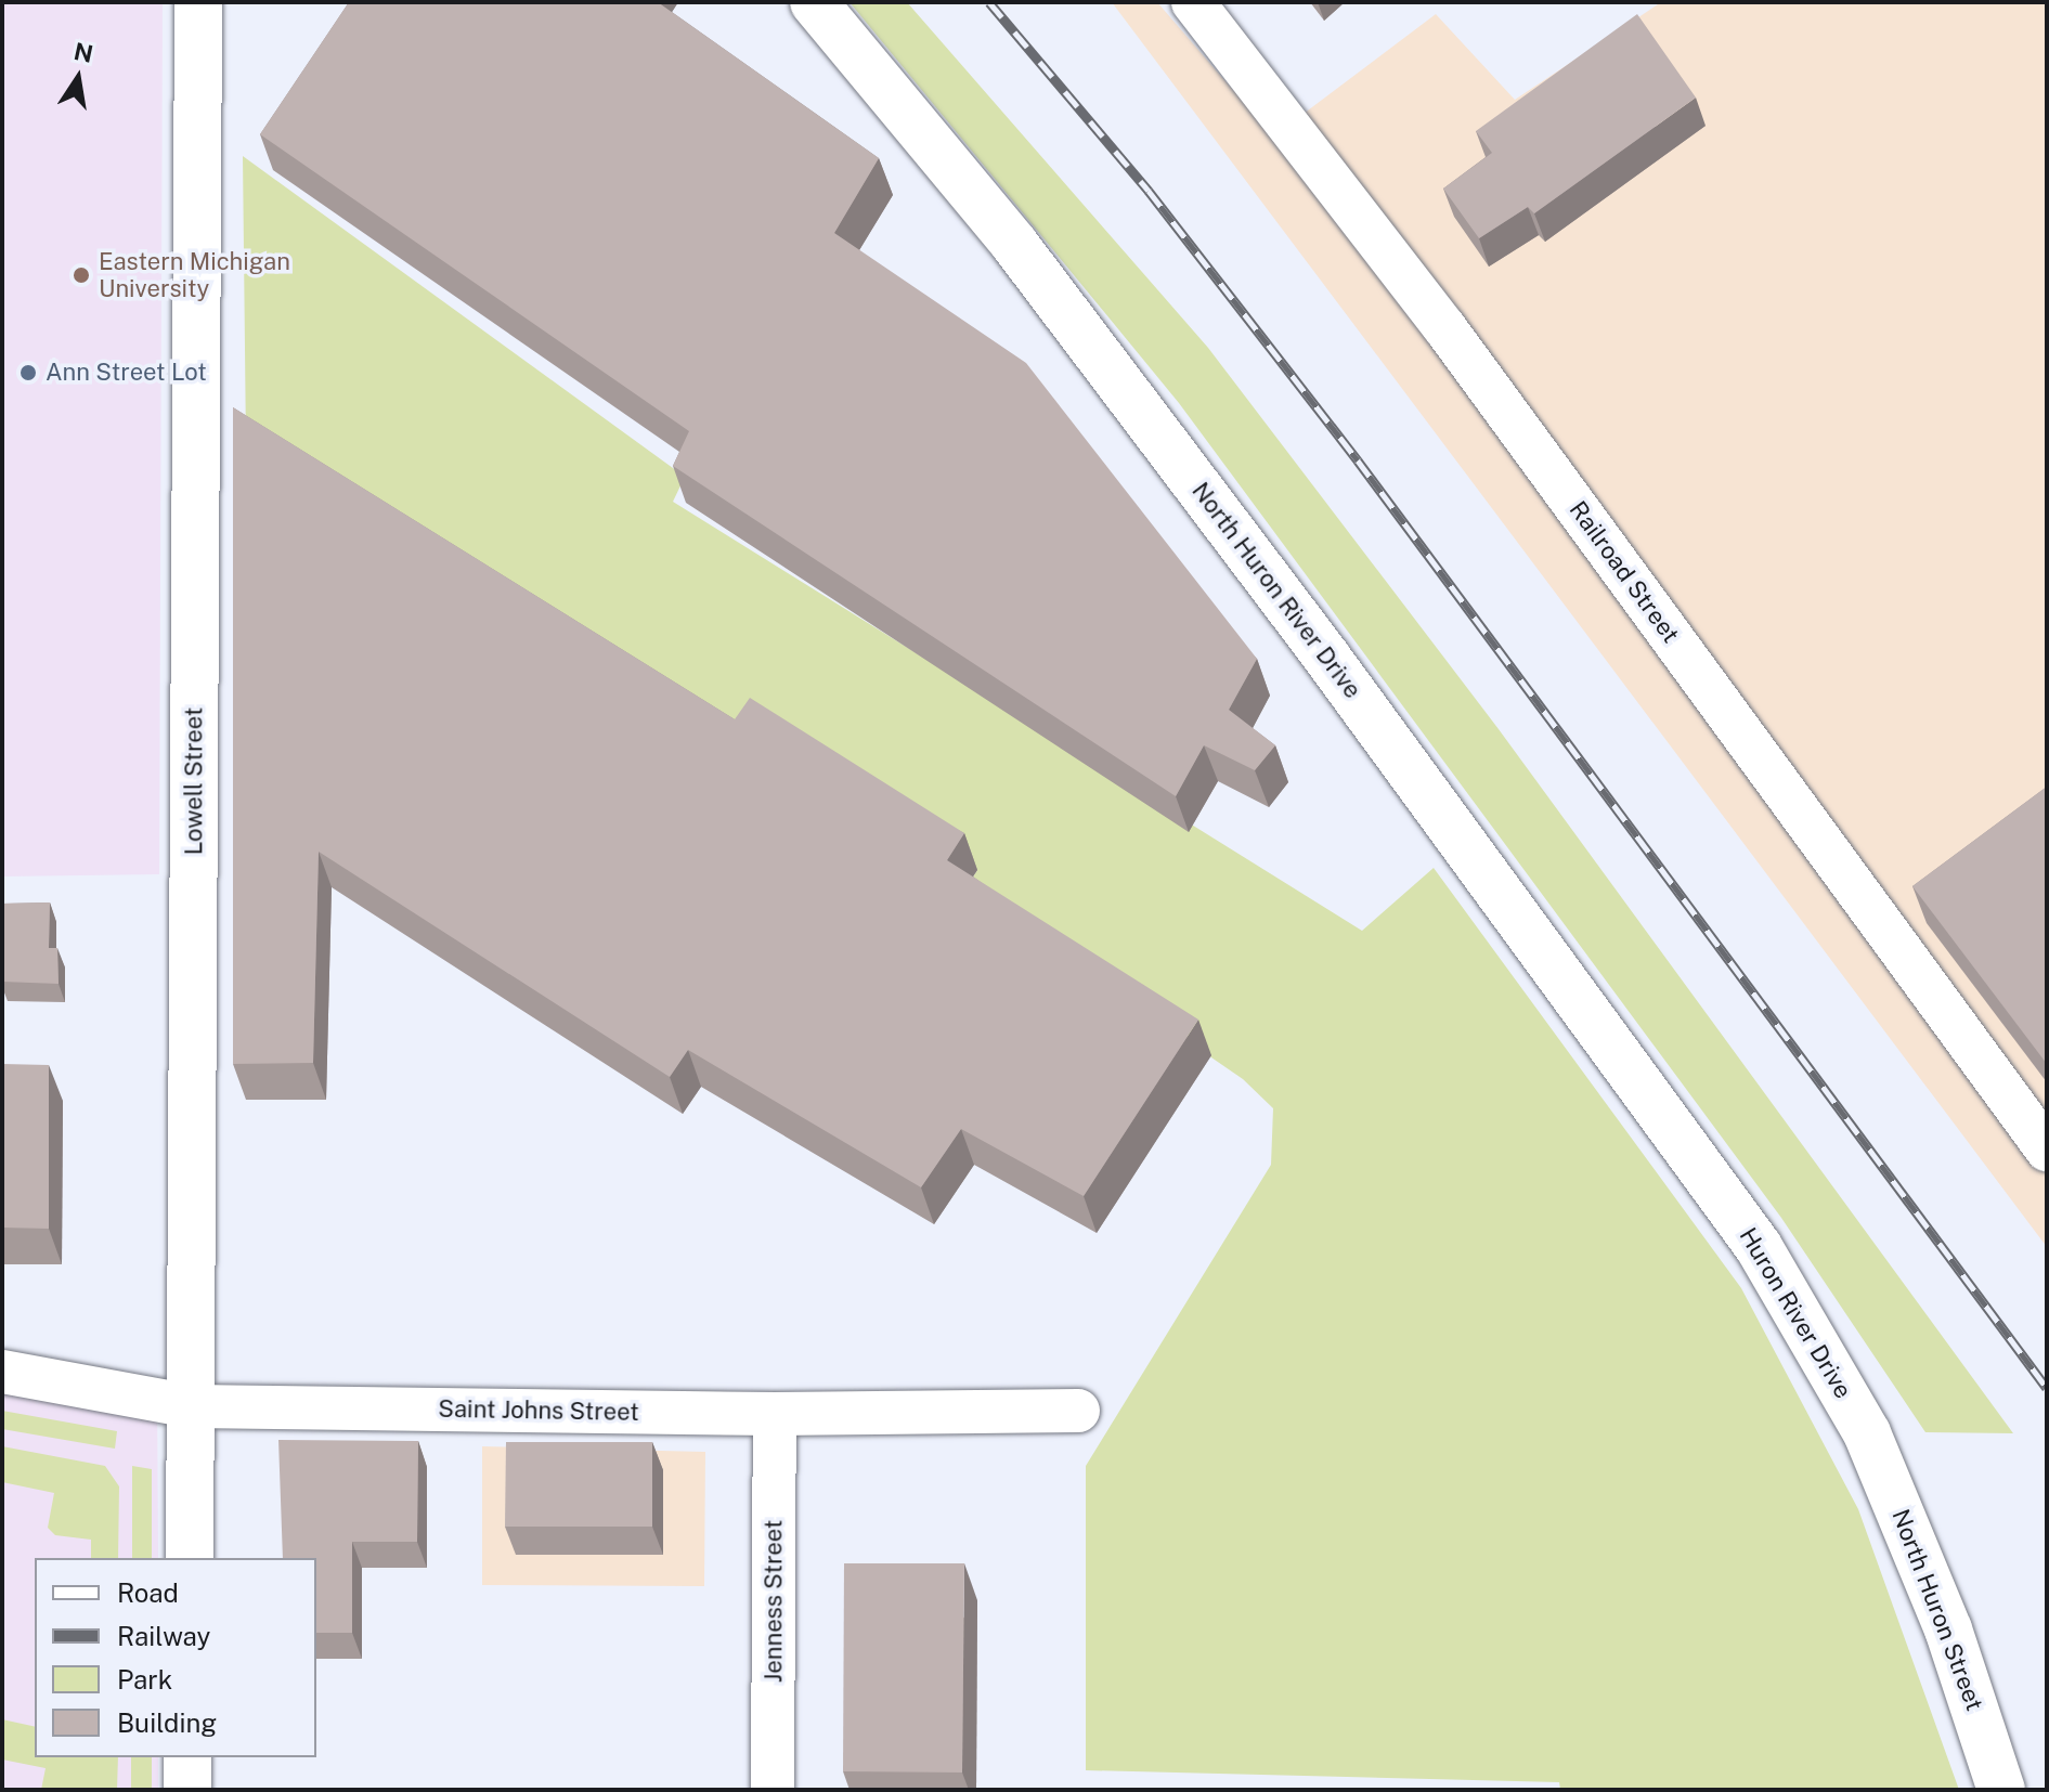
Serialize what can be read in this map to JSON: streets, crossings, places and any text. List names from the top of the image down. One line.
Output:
{"streets":{"main road":["North Huron River Drive","Lowell Street","Huron River Drive","North Huron Street"],"street":["Railroad Street","Saint Johns Street","Jenness Street"]},"crossings":[["North Huron River Drive","Huron River Drive"],["Lowell Street","Saint Johns Street"],["Huron River Drive","North Huron Street"],["Saint Johns Street","Jenness Street"]],"places":["Eastern Michigan University","Ann Street Lot"],"legend":["Road","Railway","Park","Building"],"north":"top"}
